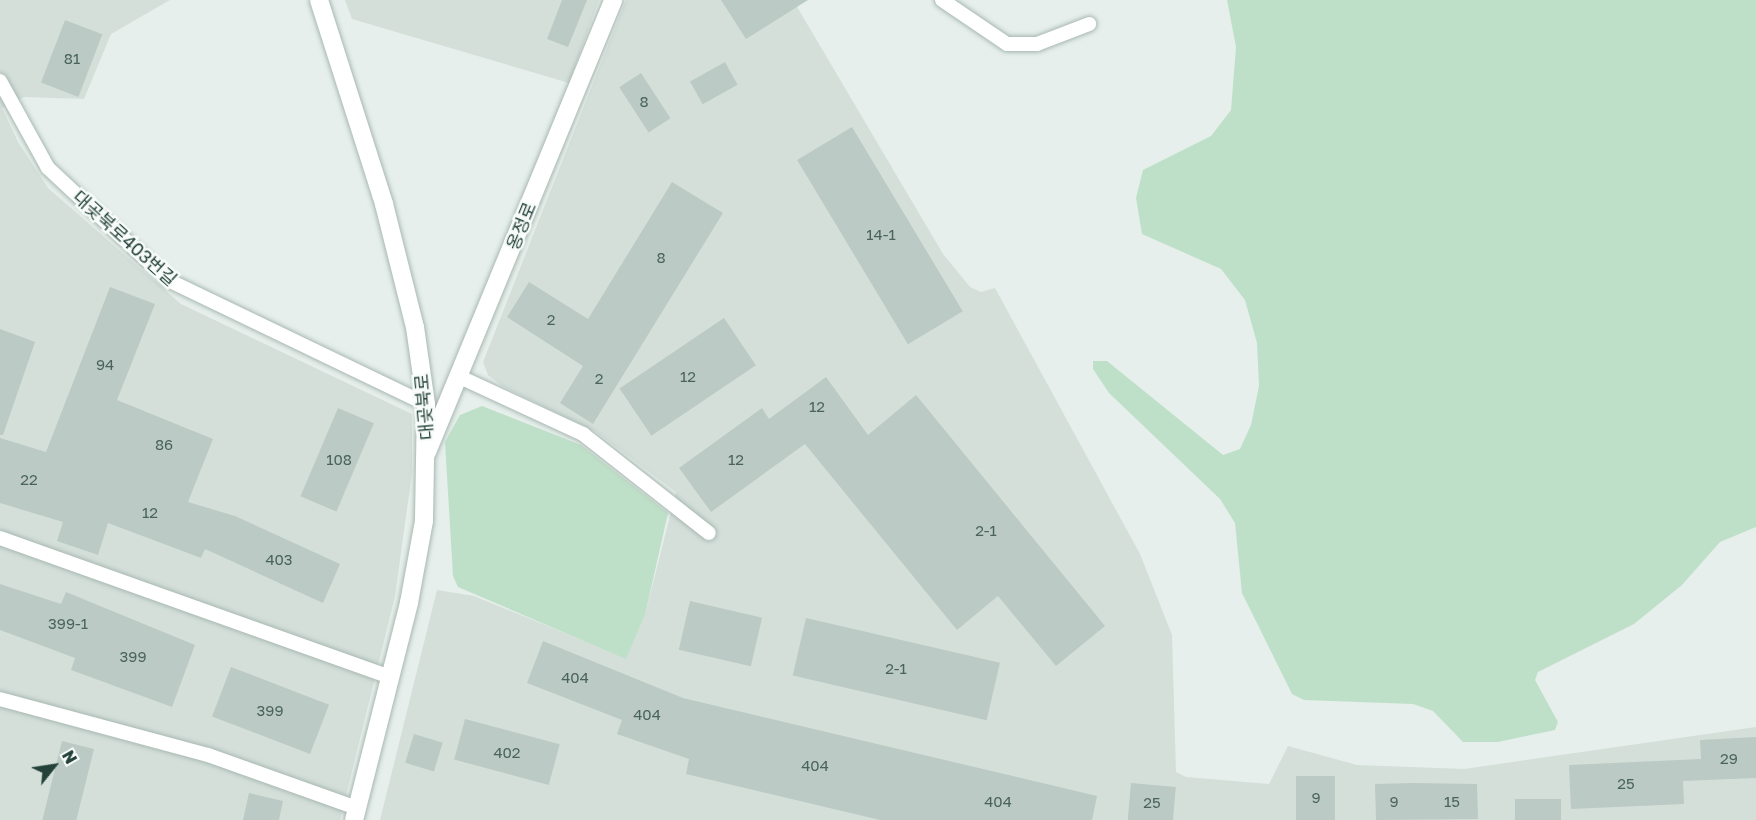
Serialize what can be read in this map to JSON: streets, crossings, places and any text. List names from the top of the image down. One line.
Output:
{"streets":{"street":["옹정로","대곶북로"],"lane":["대곶북로403번길"]},"crossings":[["옹정로","대곶북로"],["대곶북로403번길","대곶북로"]],"house_numbers":["81","8","14-1","8","2","94","12","2","12","86","108","12","22","12","2-1","403","399-1","399","2-1","404","399","404","402","29","404","25","9","404","9","15","25"],"north":"top right"}
